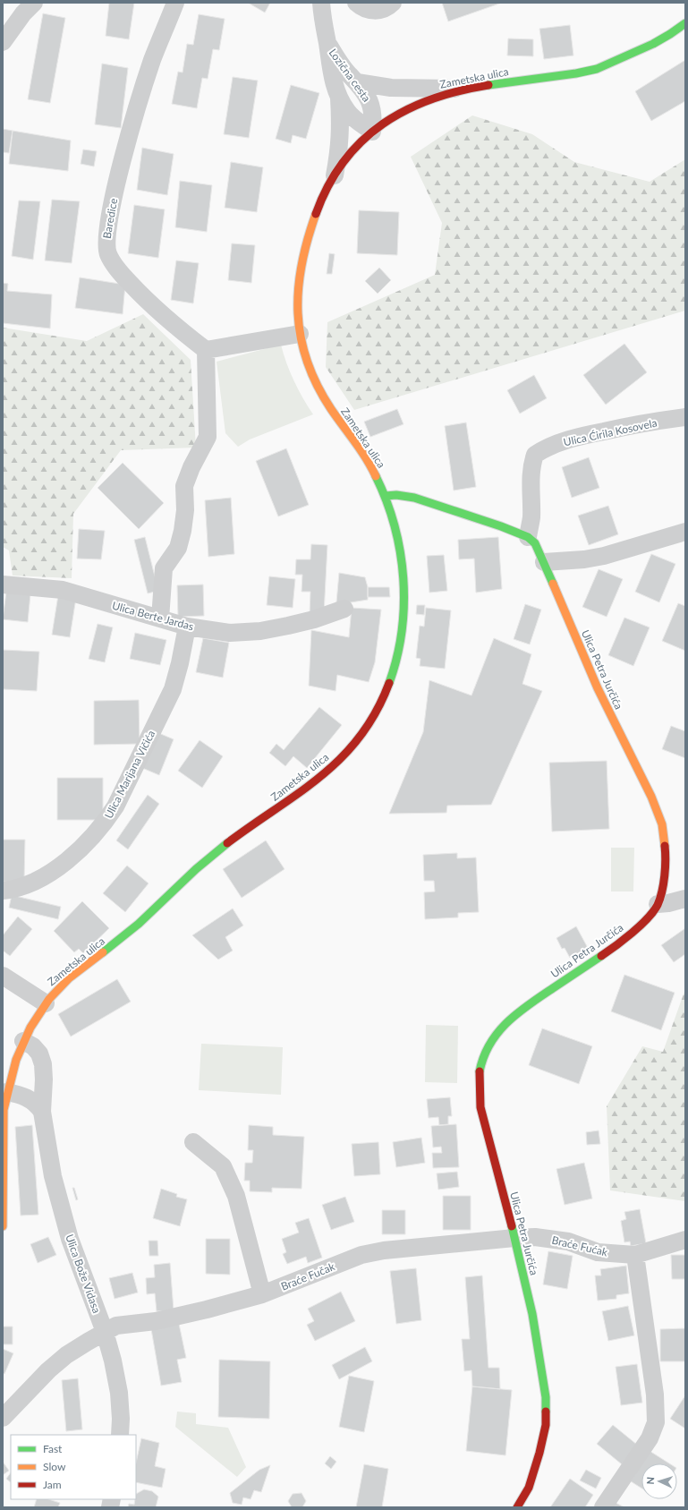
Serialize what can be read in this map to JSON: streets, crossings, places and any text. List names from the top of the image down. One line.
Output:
{"streets":{"main road":["Zametska ulica","Ulica Petra Jurčića"],"street":["Lozična cesta","Baredice","Ulica Ćirila Kosovela","Ulica Berte Jardas","Ulica Marijana Vičića","Braće Fućak","Ulica Bože Vidasa","Braće Fučak"]},"crossings":[["Lozična cesta","Zametska ulica"],["Zametska ulica","Ulica Bože Vidasa"],["Ulica Ćirila Kosovela","Ulica Petra Jurčića"],["Ulica Berte Jardas","Ulica Marijana Vičića"],["Ulica Petra Jurčića","Braće Fućak"],["Ulica Petra Jurčića","Braće Fučak"],["Braće Fućak","Braće Fučak"],["Ulica Bože Vidasa","Braće Fučak"]],"legend":["Fast","Slow","Jam"],"north":"left"}
